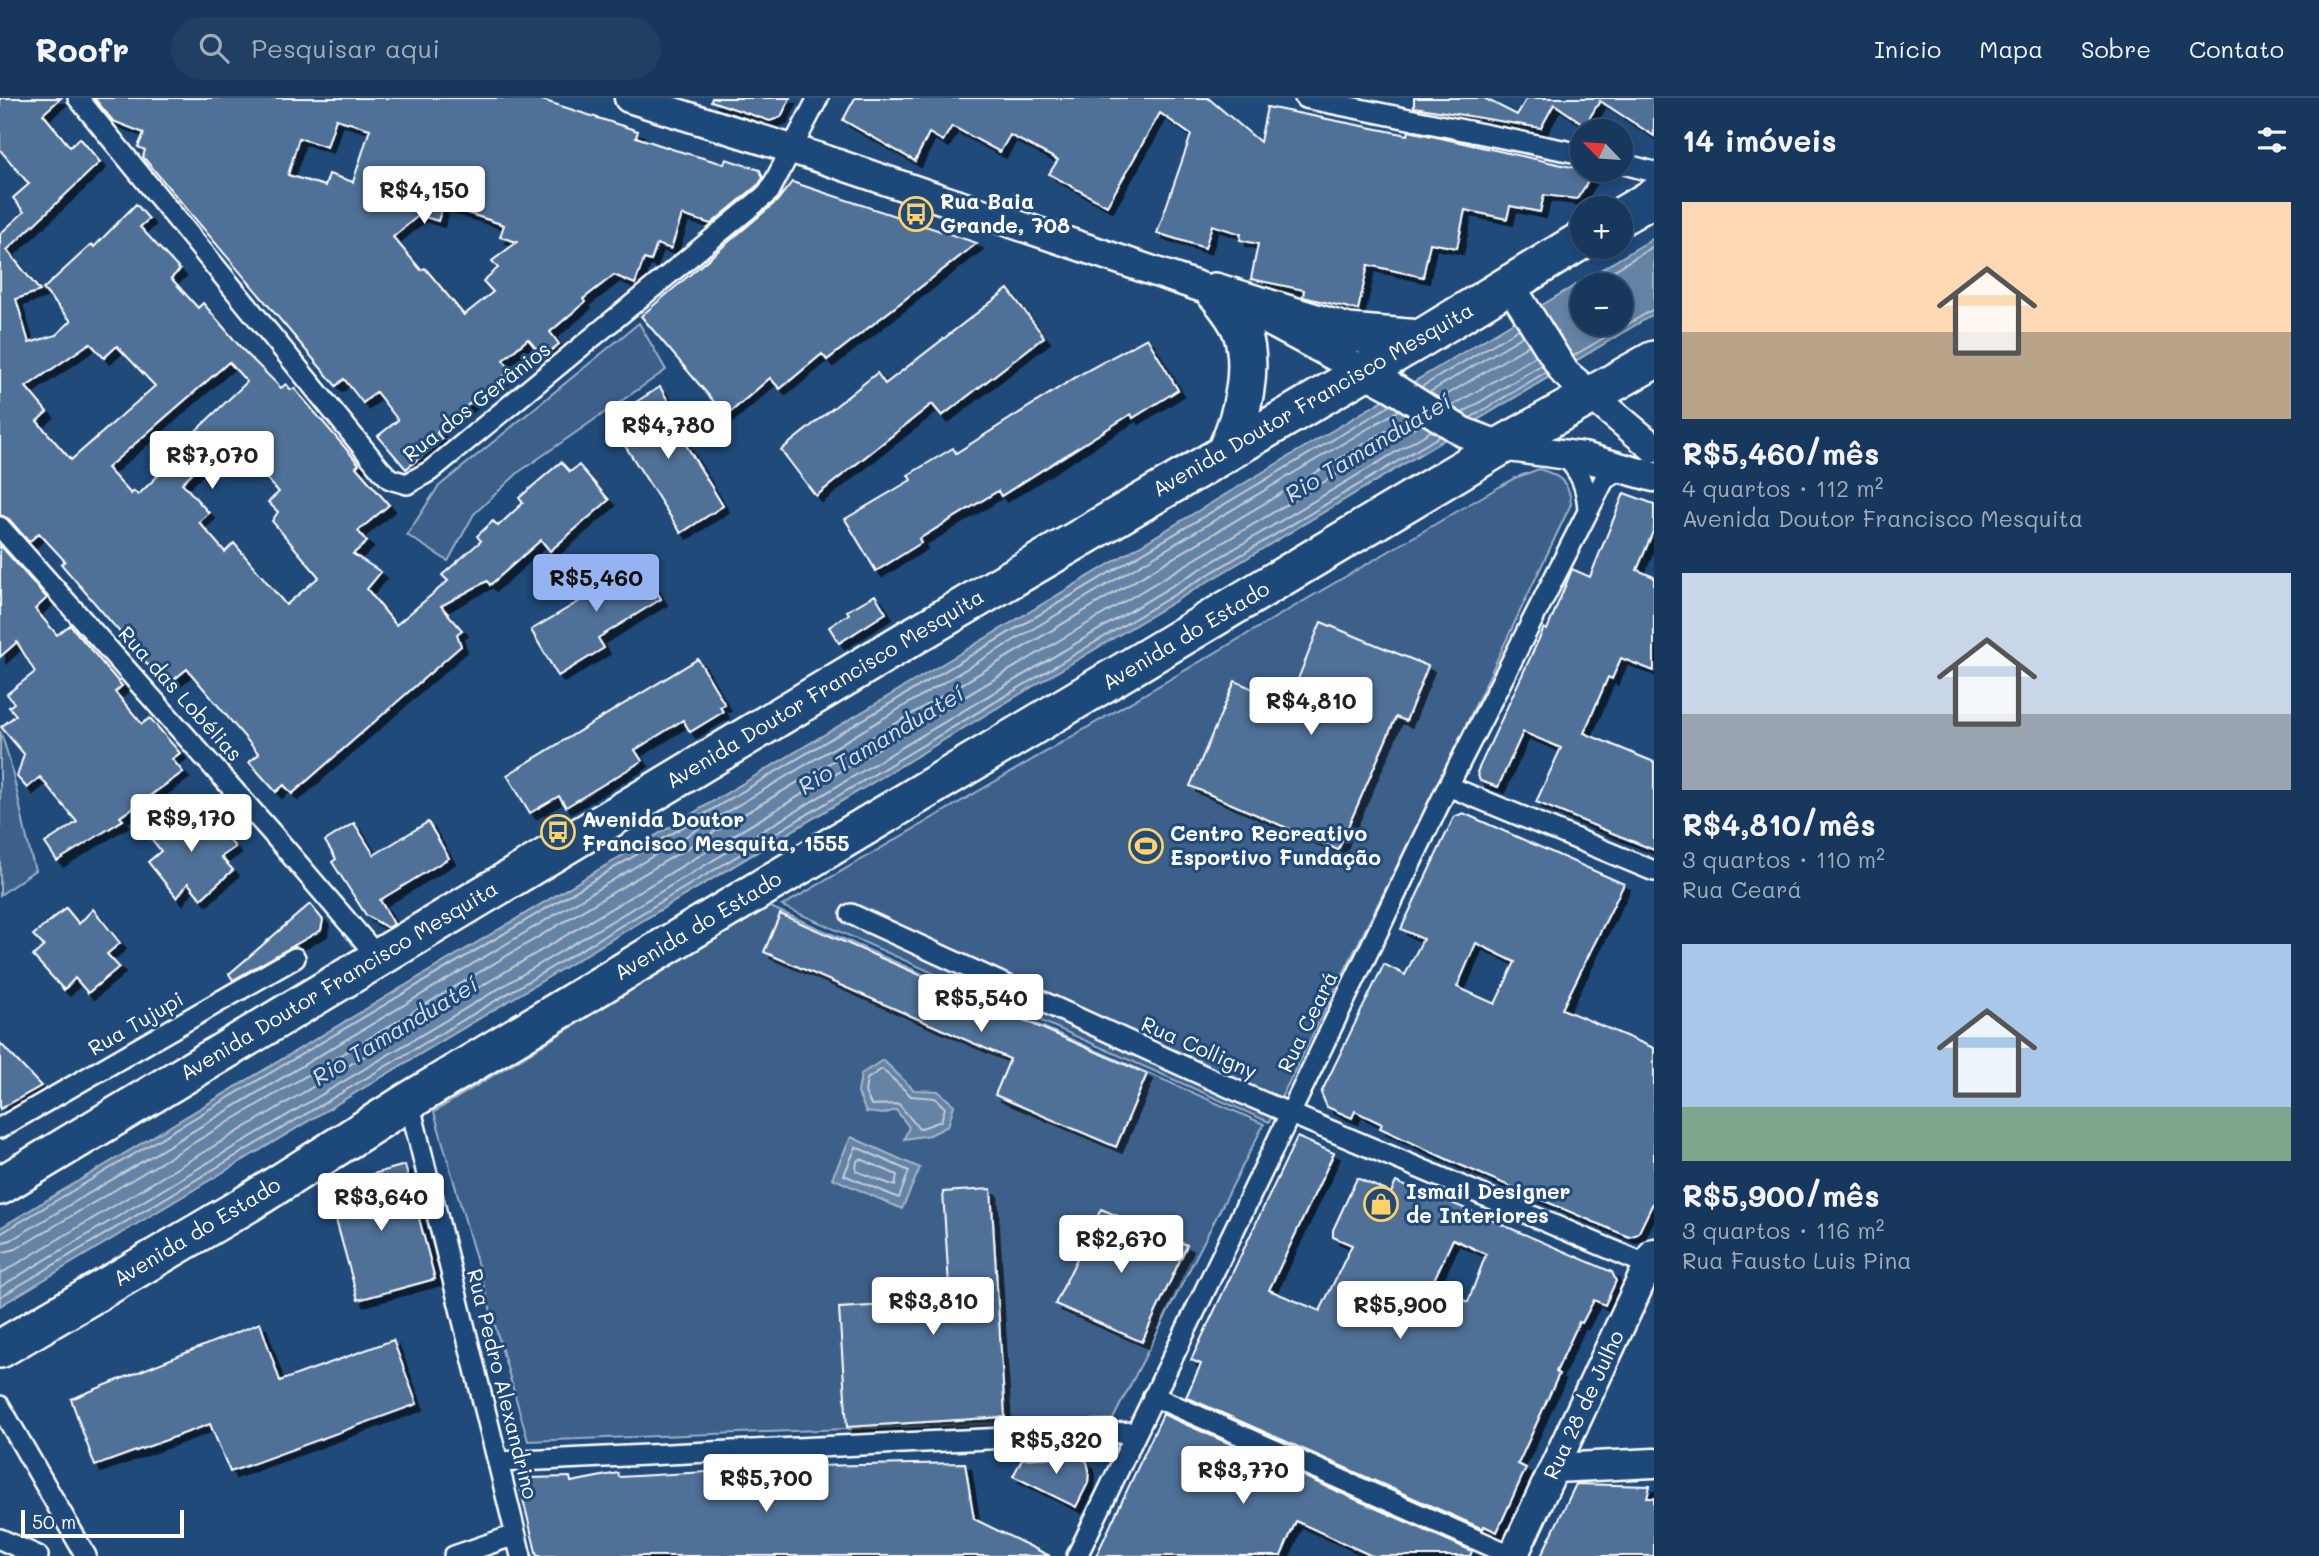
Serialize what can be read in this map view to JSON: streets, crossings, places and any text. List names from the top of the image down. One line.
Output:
{"streets":{"highway":["Avenida Doutor Francisco Mesquita","Avenida do Estado"],"main road":["Rua 28 de Julho"],"street":["Rua dos Gerânios","Rua das Lobélias","Rua Ceará","Rua Tujupi","Rua Colligny","Rua Pedro Alexandrino"]},"crossings":[["Avenida Doutor Francisco Mesquita","Rua das Lobélias"],["Avenida do Estado","Rua Pedro Alexandrino"],["Rua Ceará","Rua Colligny"],["Rua Colligny","Rua 28 de Julho"]],"water":["Rio Tamanduateí"],"places":{"bus stop":["Rua Baia Grande, 708","Avenida Doutor Francisco Mesquita, 1555"],"sports":["Centro Recreativo Esportivo Fundação"],"shop":["Ismail Designer de Interiores"]},"scale_bar":"50 m","north":"top left","page":{"header":"Roofr","search":"Pesquisar aqui","nav":["Início","Mapa","Sobre","Contato"],"heading":"14 imóveis","map_buttons":["+","−"],"price":["R$4,150","R$4,780","R$7,070","R$5,460","R$4,810","R$9,170","R$5,540","R$3,640","R$2,670","R$3,810","R$5,900","R$5,320","R$3,770","R$5,700"],"list":[{"name":"R$5,460/mês","note":"4 quartos · 112 m² · Avenida Doutor Francisco Mesquita"},{"name":"R$4,810/mês","note":"3 quartos · 110 m² · Rua Ceará"},{"name":"R$5,900/mês","note":"3 quartos · 116 m² · Rua Fausto Luis Pina"}],"scale":"50 m"}}
